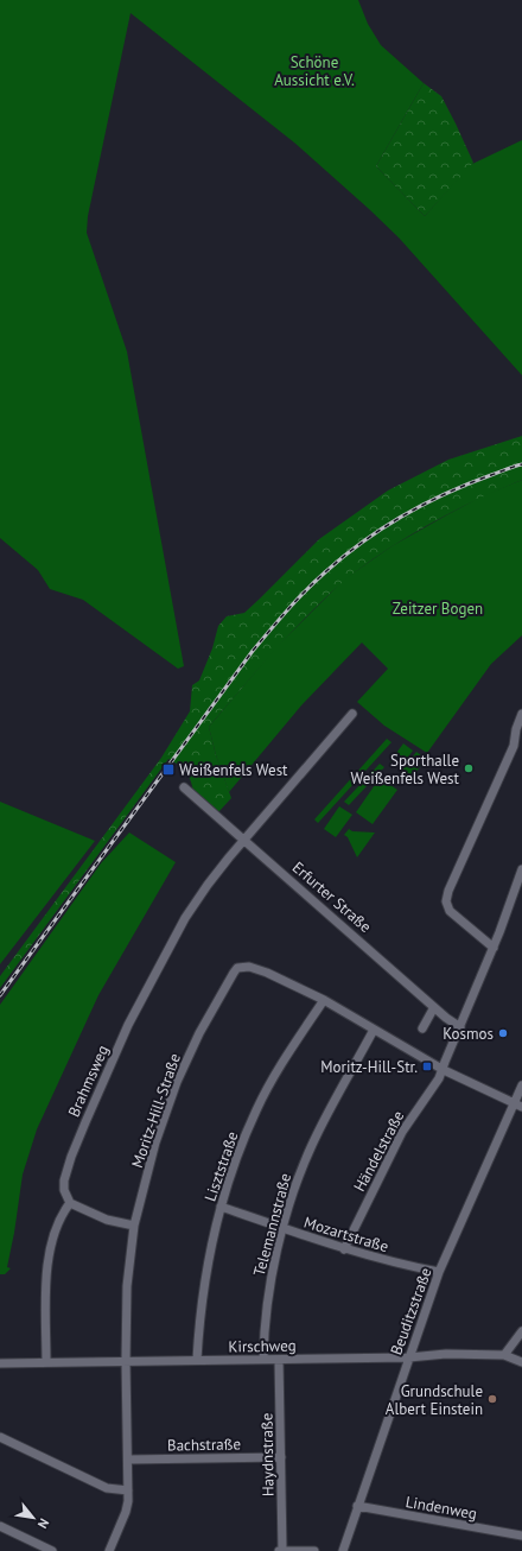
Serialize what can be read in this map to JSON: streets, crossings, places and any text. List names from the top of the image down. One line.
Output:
{"streets":{"street":["Erfurter Straße","Brahmsweg","Moritz-Hill-Straße","Händelstraße","Lisztstraße","Telemannstraße","Mozartstraße","Beuditzstraße","Kirschweg","Bachstraße","Haydnstraße","Lindenweg"]},"crossings":[["Erfurter Straße","Brahmsweg"],["Erfurter Straße","Händelstraße"],["Moritz-Hill-Straße","Händelstraße"],["Moritz-Hill-Straße","Lisztstraße"],["Moritz-Hill-Straße","Telemannstraße"],["Moritz-Hill-Straße","Beuditzstraße"],["Moritz-Hill-Straße","Kirschweg"],["Moritz-Hill-Straße","Bachstraße"],["Händelstraße","Mozartstraße"],["Lisztstraße","Mozartstraße"],["Lisztstraße","Kirschweg"],["Telemannstraße","Mozartstraße"],["Telemannstraße","Kirschweg"],["Mozartstraße","Beuditzstraße"],["Beuditzstraße","Kirschweg"],["Beuditzstraße","Lindenweg"],["Kirschweg","Haydnstraße"],["Bachstraße","Haydnstraße"]],"parks":["Schöne Aussicht e.V.","Zeitzer Bogen"],"places":{"other":["Sporthalle Weißenfels West","Kosmos","Grundschule Albert Einstein"],"transit":["Weißenfels West","Moritz-Hill-Str."]},"north":"bottom right"}
